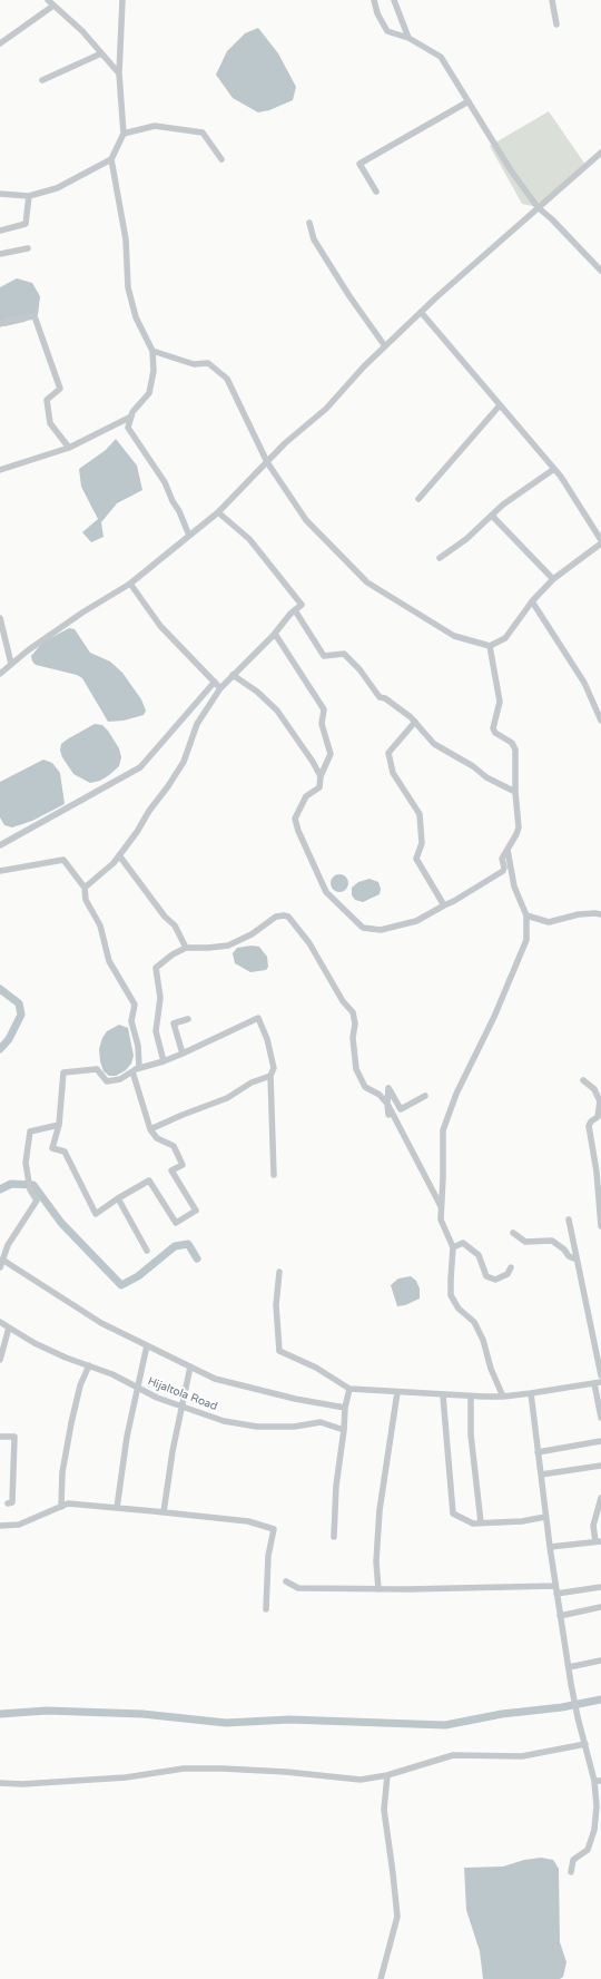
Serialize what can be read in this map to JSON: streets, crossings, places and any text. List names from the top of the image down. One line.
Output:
{"streets":{"street":["Hijaltola Road"]}}
